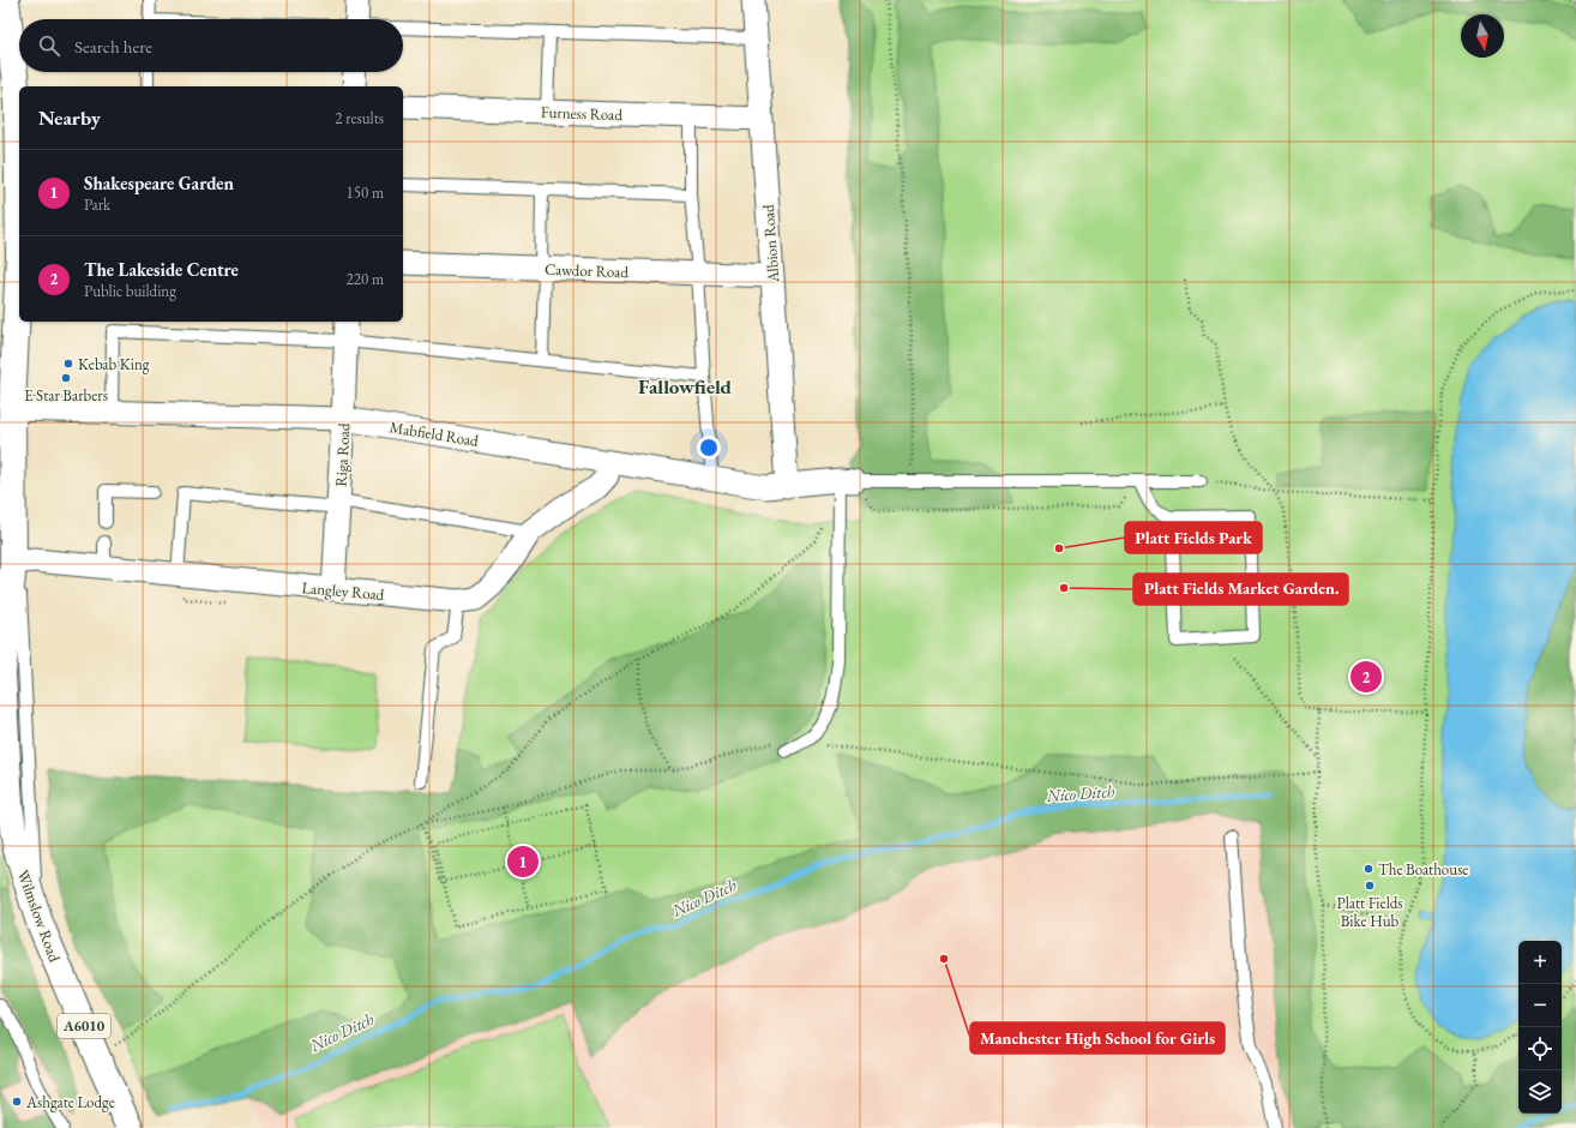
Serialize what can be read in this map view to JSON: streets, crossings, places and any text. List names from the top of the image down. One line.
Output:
{"streets":{"highway":["Wilmslow Road","A6010"],"street":["Furness Road","Albion Road","Cawdor Road","Mabfield Road","Riga Road","Langley Road"]},"crossings":[["Furness Road","Albion Road"],["Albion Road","Cawdor Road"],["Albion Road","Mabfield Road"],["Mabfield Road","Riga Road"],["Mabfield Road","Langley Road"],["Mabfield Road","Wilmslow Road"],["Riga Road","Langley Road"],["Langley Road","Wilmslow Road"]],"districts":["Fallowfield"],"water":["Nico Ditch"],"places":["Kebab King","E Star Barbers","Platt Fields Park","Platt Fields Market Garden.","The Boathouse","Platt Fields Bike Hub","Manchester High School for Girls","Ashgate Lodge"],"north":"bottom","page":{"search":"Search here","heading":["Nearby","2 results"],"list":[{"mark":"1","name":"Shakespeare Garden","note":"Park","value":"150 m"},{"mark":"2","name":"The Lakeside Centre","note":"Public building","value":"220 m"}],"pins":["2","1"],"map_buttons":["+","−"]}}
